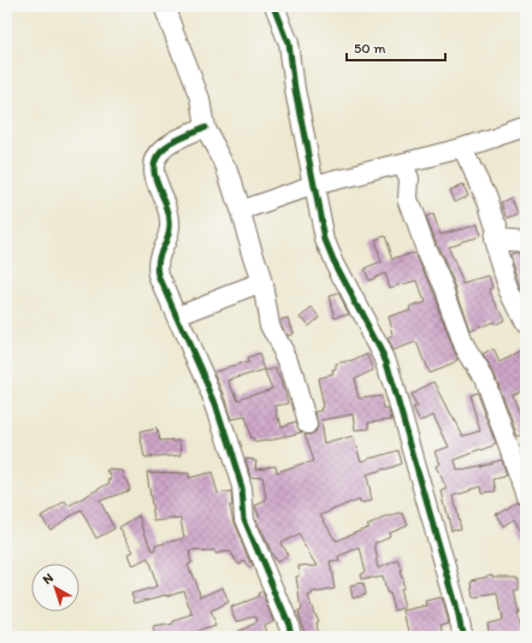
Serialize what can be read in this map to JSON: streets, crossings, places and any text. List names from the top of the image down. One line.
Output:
{"scale_bar":"50 m","north":"top left"}
